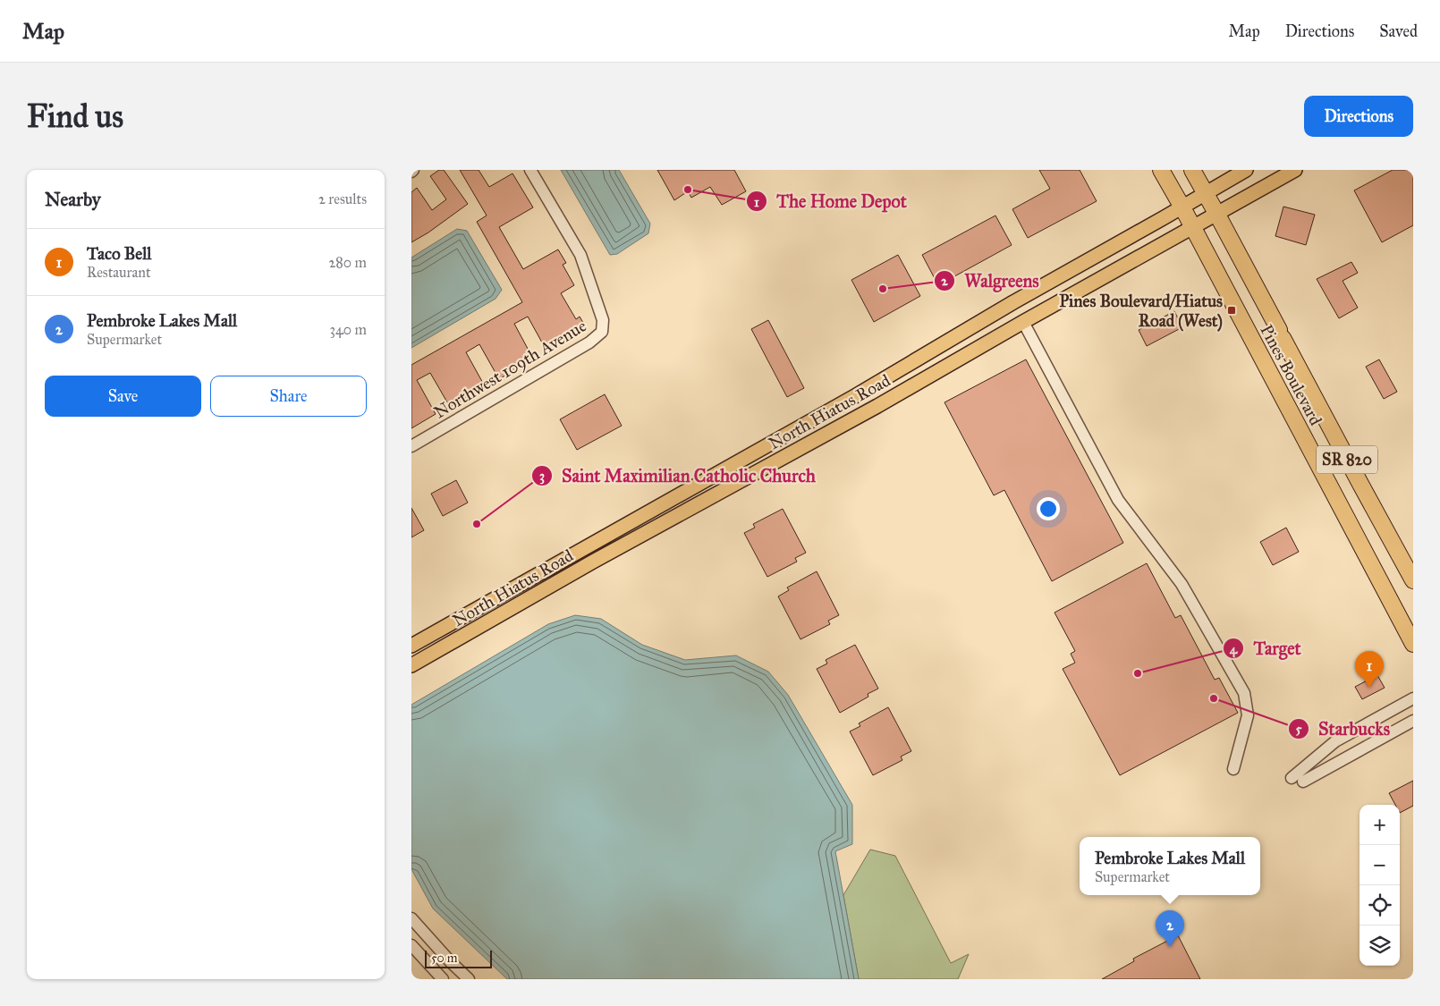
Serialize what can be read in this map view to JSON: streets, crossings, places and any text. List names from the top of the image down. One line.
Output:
{"streets":{"highway":["Pines Boulevard","SR 820"],"main road":["North Hiatus Road"],"street":["Northwest 109th Avenue"]},"crossings":[["Pines Boulevard","North Hiatus Road"]],"places":{"other":["The Home Depot","Walgreens","Saint Maximilian Catholic Church","Target","Starbucks"],"transit":["Pines Boulevard/Hiatus Road (West)"]},"scale_bar":"50 m","page":{"header":"Map","nav":["Map","Directions","Saved"],"buttons":["Directions",["Save","Share"]],"title":"Find us","heading":["Nearby","2 results"],"list":[{"mark":"1","name":"Taco Bell","note":"Restaurant","value":"280 m"},{"mark":"2","name":"Pembroke Lakes Mall","note":"Supermarket","value":"340 m"}],"pins":["1","2"],"map_buttons":["+","−"],"popup":["Pembroke Lakes Mall","Supermarket"],"scale":"50 m"}}
